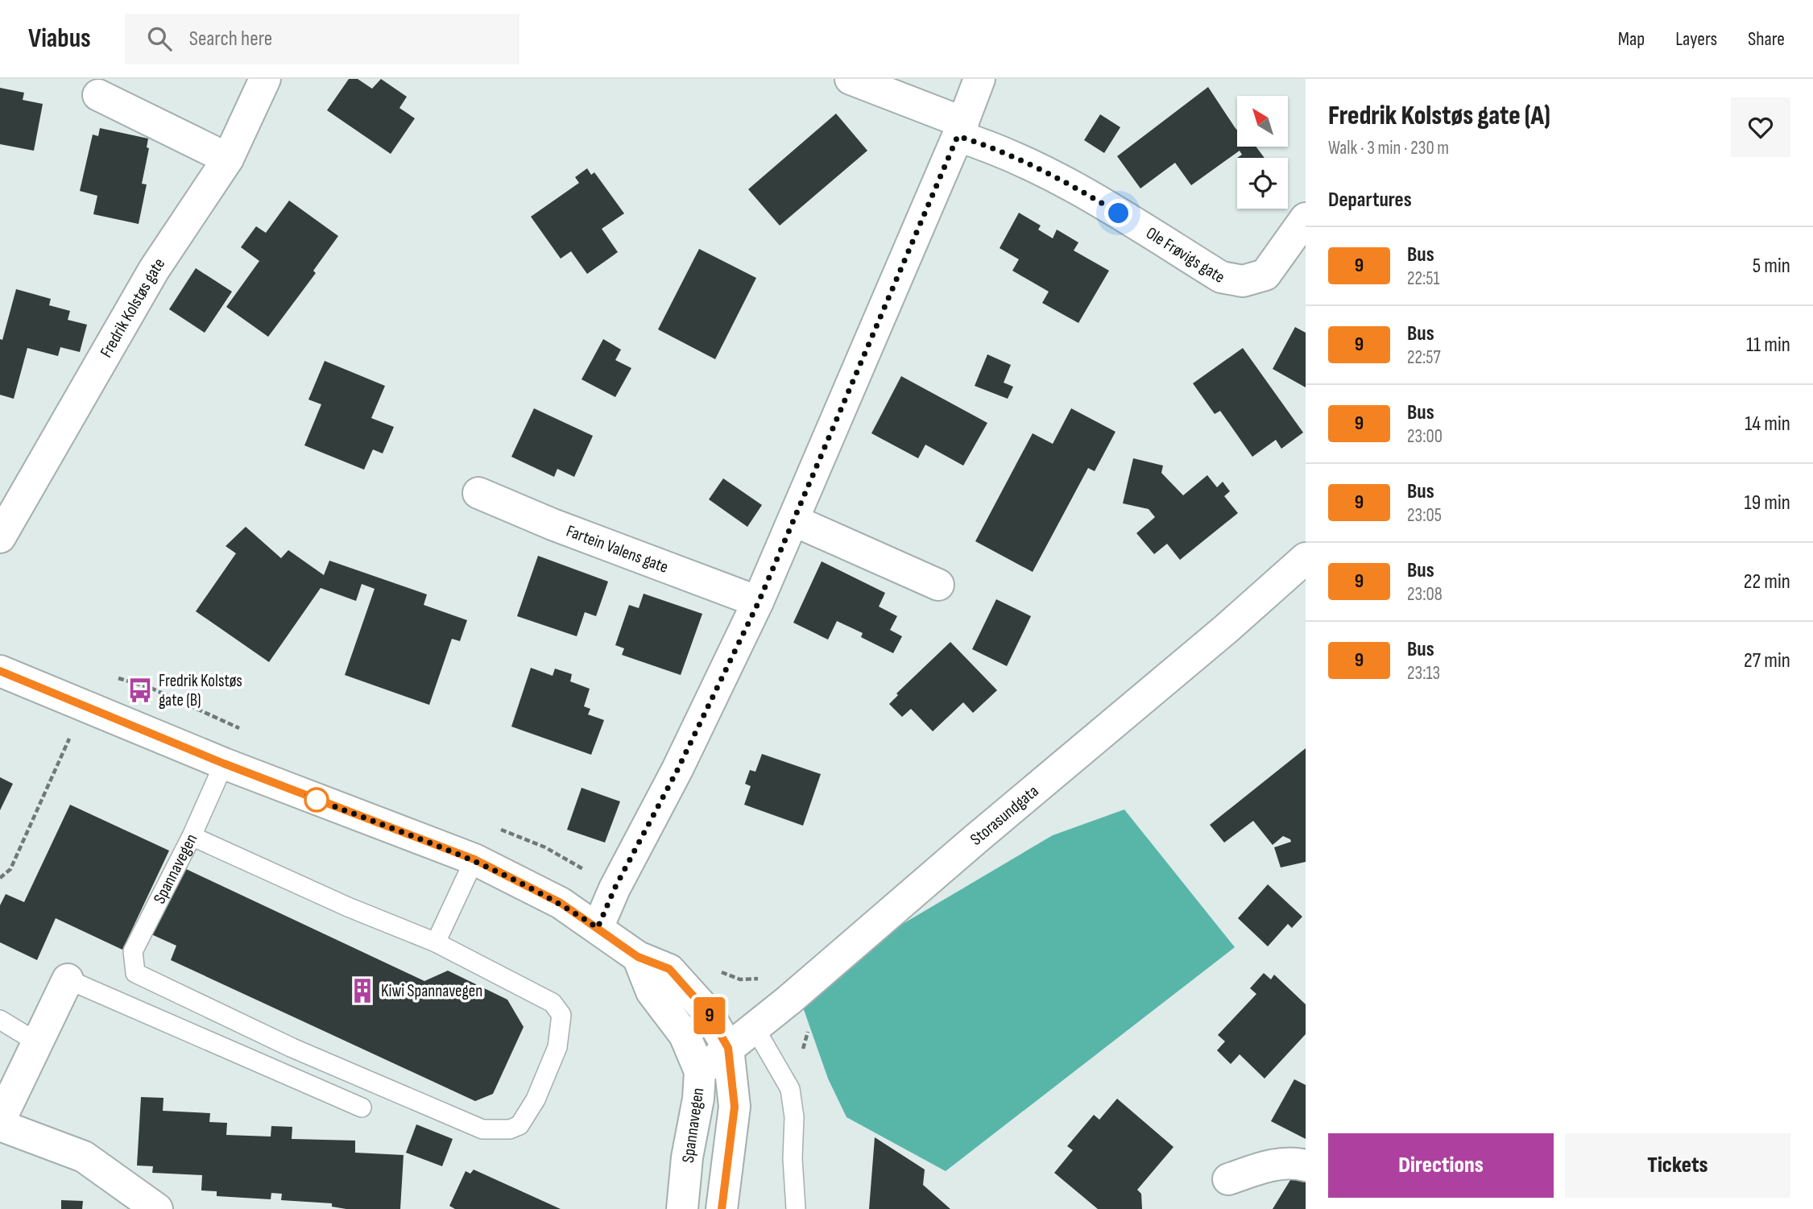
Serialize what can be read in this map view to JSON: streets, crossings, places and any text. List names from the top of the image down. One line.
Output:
{"streets":{"street":["Ole Frøvigs gate","Fredrik Kolstøs gate","Fartein Valens gate","Storasundgata","Spannavegen"]},"crossings":[["Storasundgata","Spannavegen"]],"places":{"bus stop":["Fredrik Kolstøs gate (B)"],"building":["Kiwi Spannavegen"]},"lines":["bus line 9"],"north":"top left","page":{"header":"Viabus","search":"Search here","nav":["Map","Layers","Share"],"on_map":"9","heading":[["Fredrik Kolstøs gate (A)","Walk · 3 min · 230 m"],"Departures"],"list":[{"mark":"9","name":"Bus","note":"22:51","value":"5 min"},{"mark":"9","name":"Bus","note":"22:57","value":"11 min"},{"mark":"9","name":"Bus","note":"23:00","value":"14 min"},{"mark":"9","name":"Bus","note":"23:05","value":"19 min"},{"mark":"9","name":"Bus","note":"23:08","value":"22 min"},{"mark":"9","name":"Bus","note":"23:13","value":"27 min"}],"buttons":["Directions","Tickets"]}}
